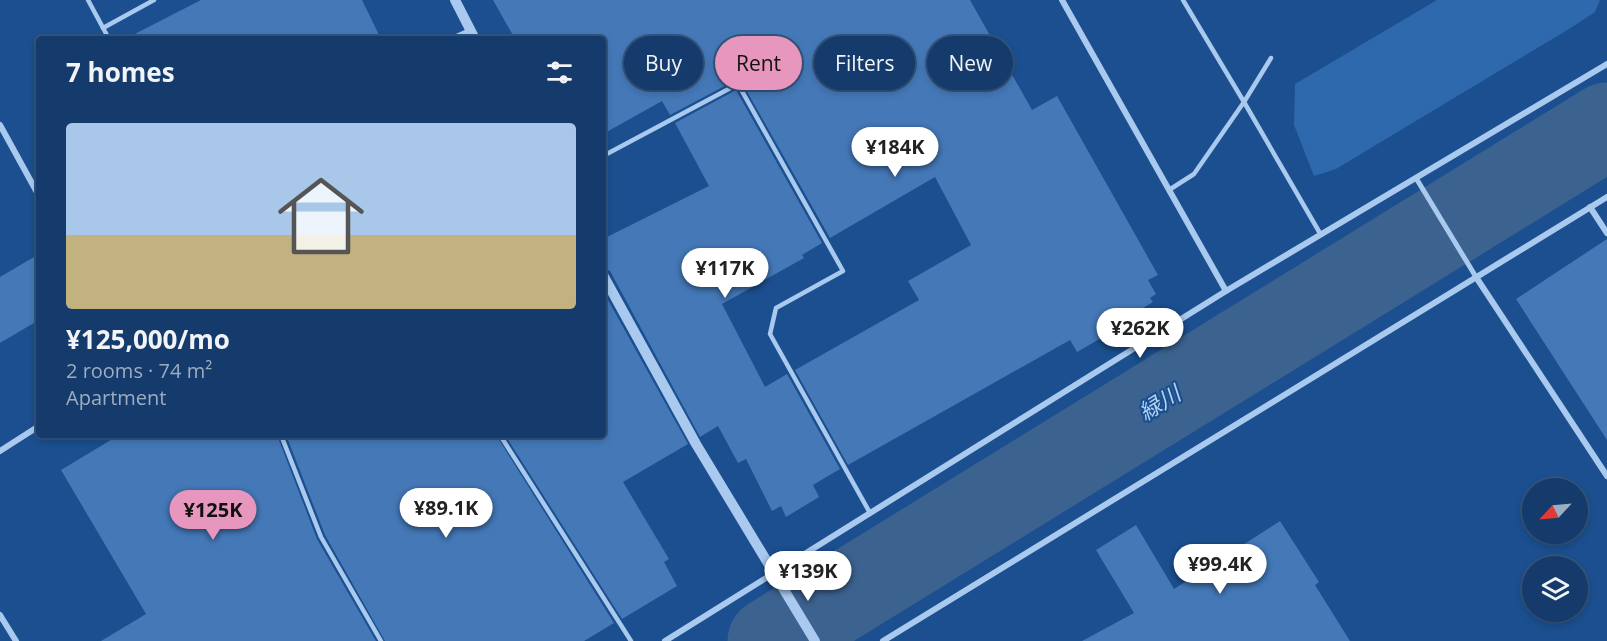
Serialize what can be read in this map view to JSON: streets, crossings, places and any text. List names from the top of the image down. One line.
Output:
{"water":["緑川"],"north":"bottom left","page":{"chip":["Buy","Rent","Filters","New"],"heading":"7 homes","list":[{"name":"¥125,000/mo","note":"2 rooms · 74 m² · Apartment"}],"price":["¥184K","¥117K","¥262K","¥89.1K","¥125K","¥99.4K","¥139K"]}}
